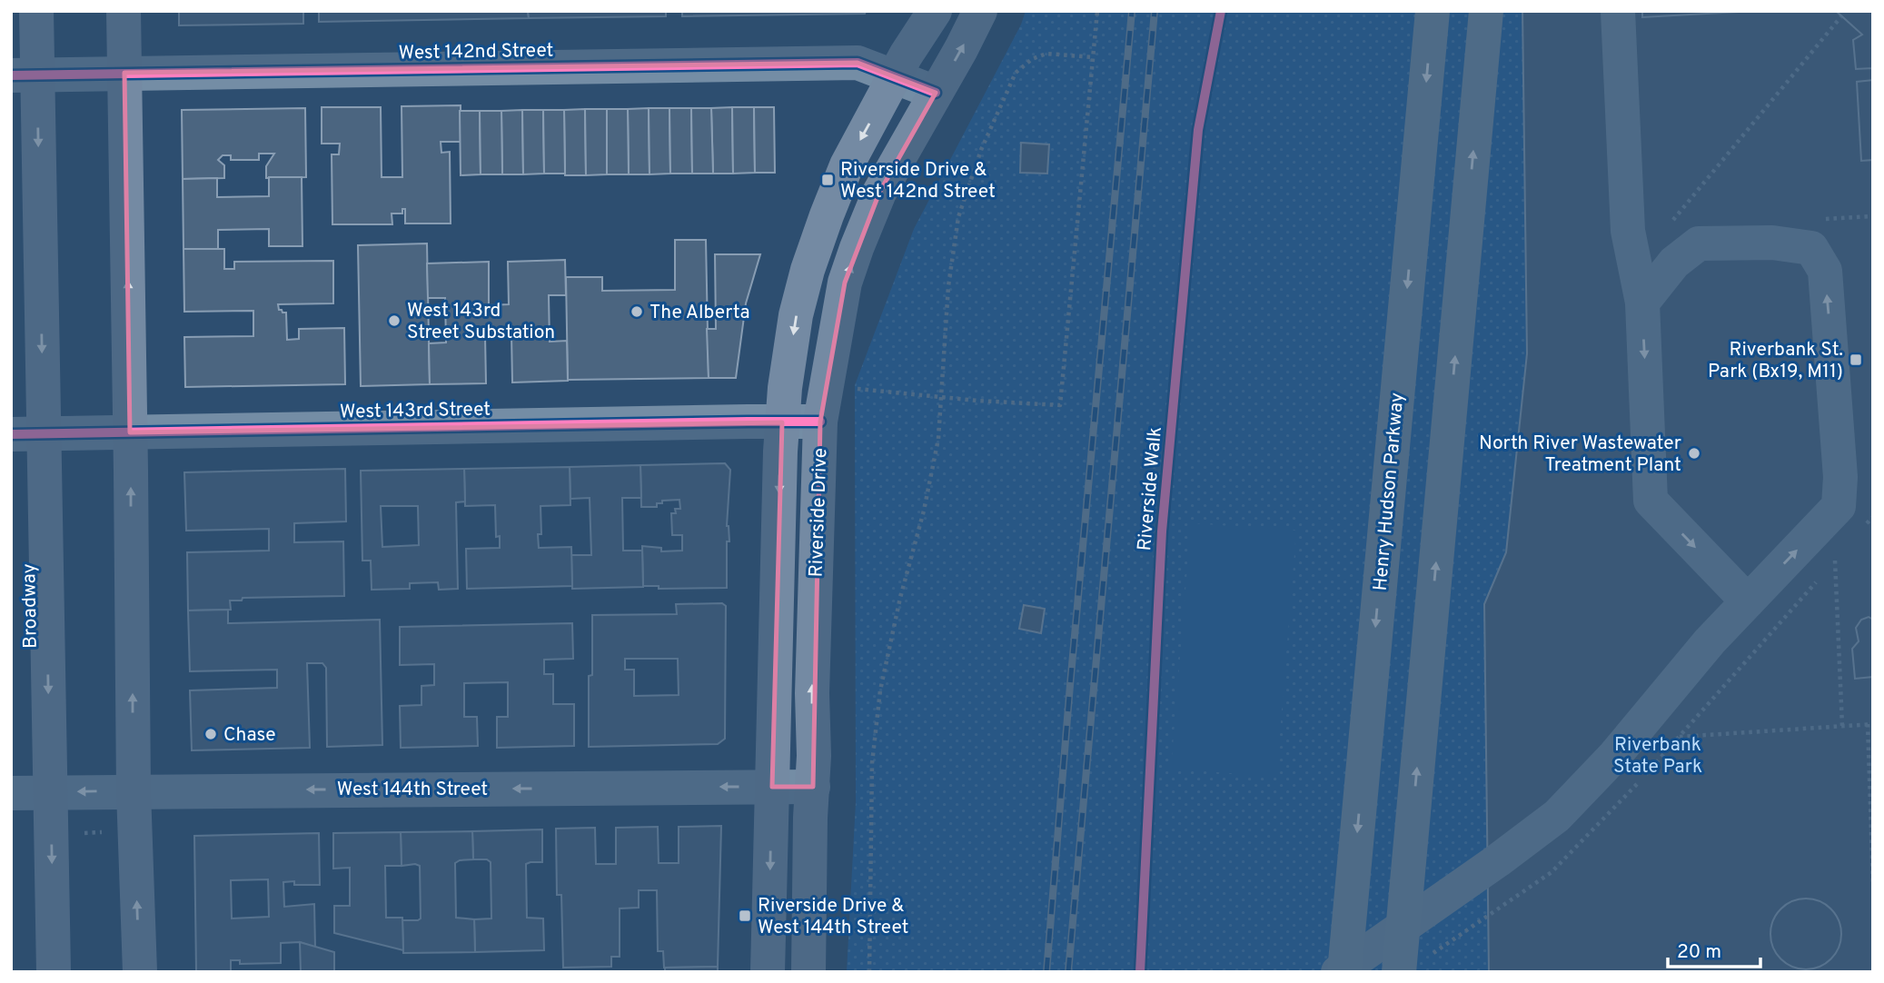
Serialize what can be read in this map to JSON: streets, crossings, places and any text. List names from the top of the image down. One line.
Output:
{"streets":{"highway":["Henry Hudson Parkway"],"main road":["Riverside Drive","Broadway"],"street":["West 142nd Street","West 143rd Street","West 144th Street"],"cycle path":["Riverside Walk"]},"crossings":[["West 142nd Street","Riverside Drive"],["West 142nd Street","Broadway"],["West 143rd Street","Riverside Drive"],["West 143rd Street","Broadway"],["Riverside Drive","West 144th Street"],["Broadway","West 144th Street"]],"one_way":["West 144th Street"],"parks":["Riverbank State Park"],"places":{"transit":["Riverside Drive & West 142nd Street","Riverbank St. Park (Bx19, M11)","Riverside Drive & West 144th Street"],"other":["The Alberta","West 143rd Street Substation","North River Wastewater Treatment Plant","Chase"]},"scale_bar":"20 m"}
